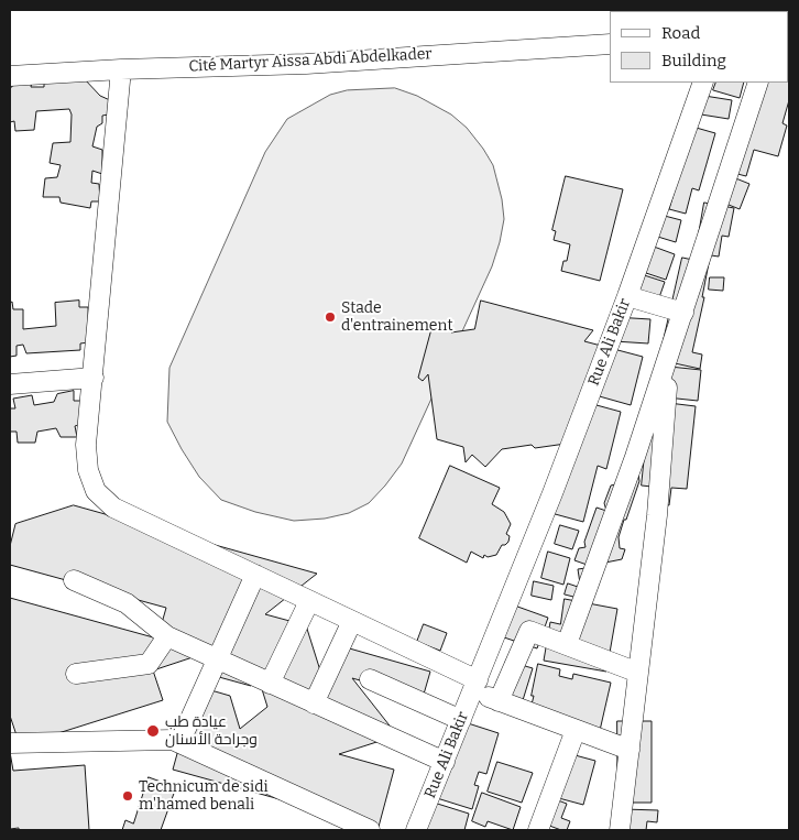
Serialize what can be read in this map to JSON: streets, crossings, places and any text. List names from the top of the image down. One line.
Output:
{"streets":{"street":["Cité Martyr Aissa Abdi Abdelkader","Rue Ali Bakir"]},"places":["Stade d'entrainement","عيادة طب وجراحة الأسنان","Technicum de sidi m'hamed benali"],"legend":["Road","Building"]}
